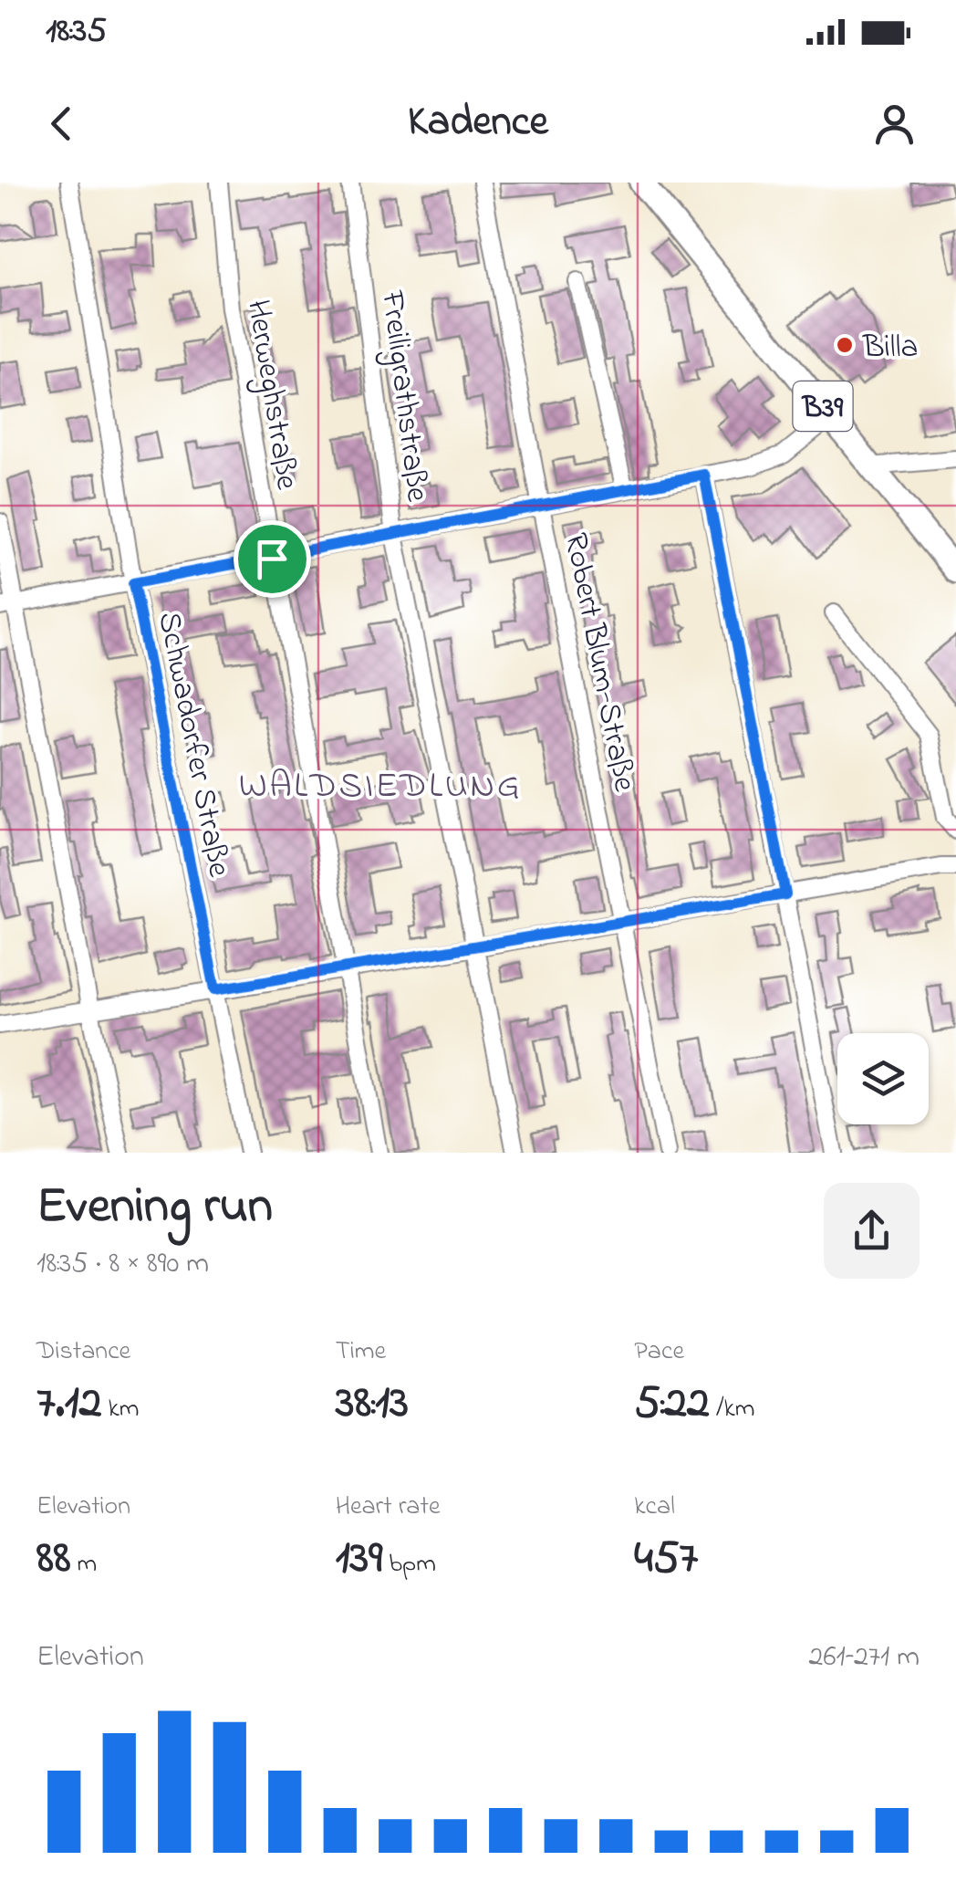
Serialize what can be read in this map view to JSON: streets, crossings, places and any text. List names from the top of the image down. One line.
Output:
{"streets":{"main road":["B39"],"street":["Herweghstraße","Freiligrathstraße","Robert Blum-Straße","Schwadorfer Straße"]},"districts":["WALDSIEDLUNG"],"places":["Billa"],"page":{"status":"18:35","header":"Kadence","heading":["Evening run","18:35 · 8 × 890 m"],"stats":[["Distance","7.12 km"],["Time","38:13"],["Pace","5:22 /km"],["Elevation","88 m"],["Heart rate","139 bpm"],["kcal","457"]],"chart":["Elevation","261–271 m"]}}
